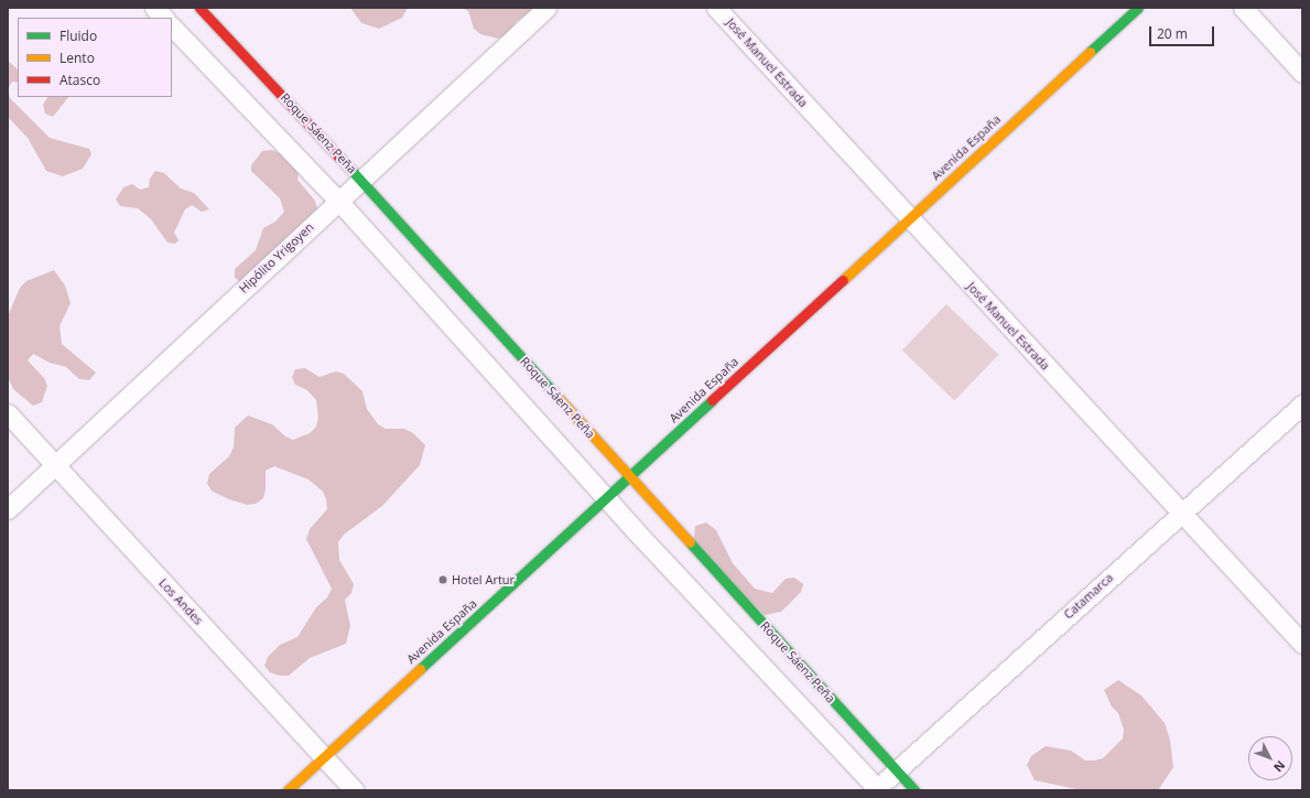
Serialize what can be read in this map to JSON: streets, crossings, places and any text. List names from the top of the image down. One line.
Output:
{"streets":{"main road":["Roque Sáenz Peña","Avenida España"],"street":["José Manuel Estrada","Hipólito Yrigoyen","Catamarca","Los Andes"]},"crossings":[["José Manuel Estrada","Avenida España"],["José Manuel Estrada","Catamarca"],["Roque Sáenz Peña","Avenida España"],["Roque Sáenz Peña","Hipólito Yrigoyen"],["Roque Sáenz Peña","Catamarca"],["Avenida España","Los Andes"],["Hipólito Yrigoyen","Los Andes"]],"places":["Hotel Artur"],"legend":["Fluido","Lento","Atasco"],"scale_bar":"20 m","north":"bottom right"}
